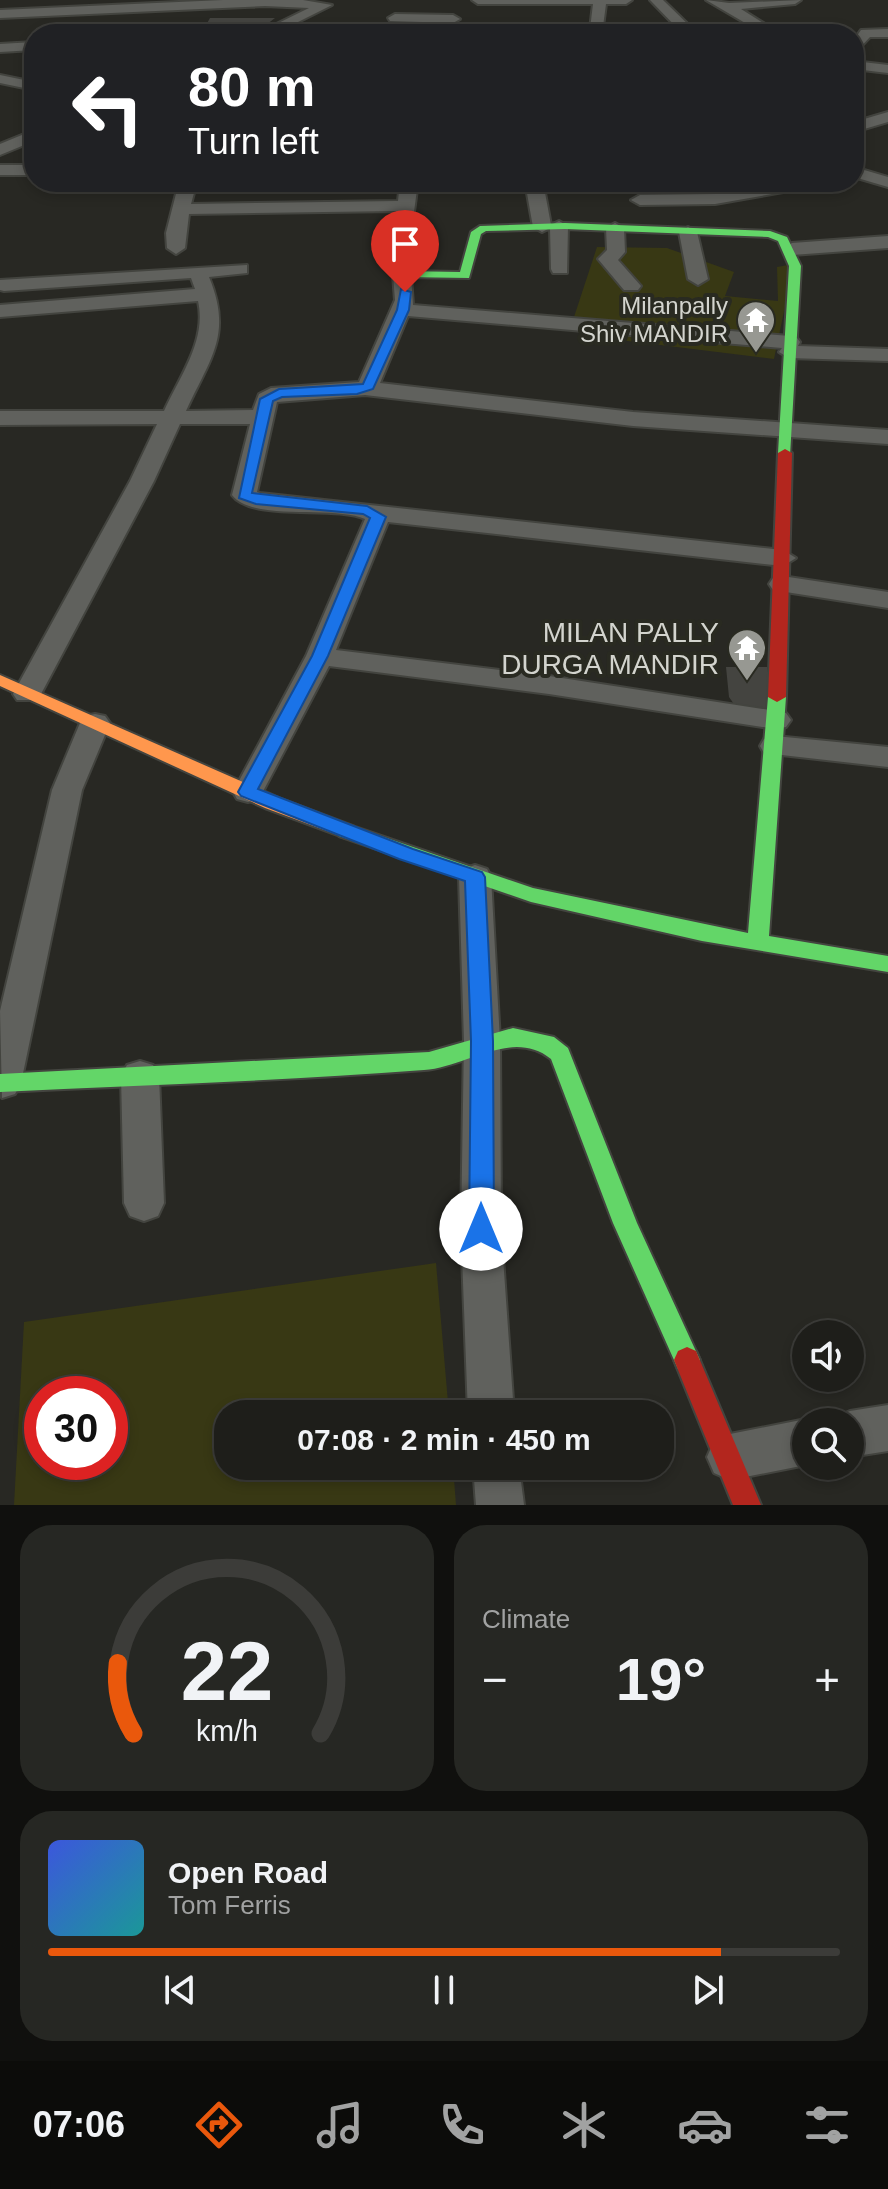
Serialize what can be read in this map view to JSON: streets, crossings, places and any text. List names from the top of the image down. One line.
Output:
{"places":{"temple":["Milanpally Shiv MANDIR","MILAN PALLY DURGA MANDIR"]},"page":{"turn":["80 m","Turn left"],"limit":"30","trip":"07:08 · 2 min · 450 m","tile":"Climate","heat":["−","19°","+"],"song":["Open Road","Tom Ferris"],"tabs":"07:06","gauge":["22","km/h"]}}
